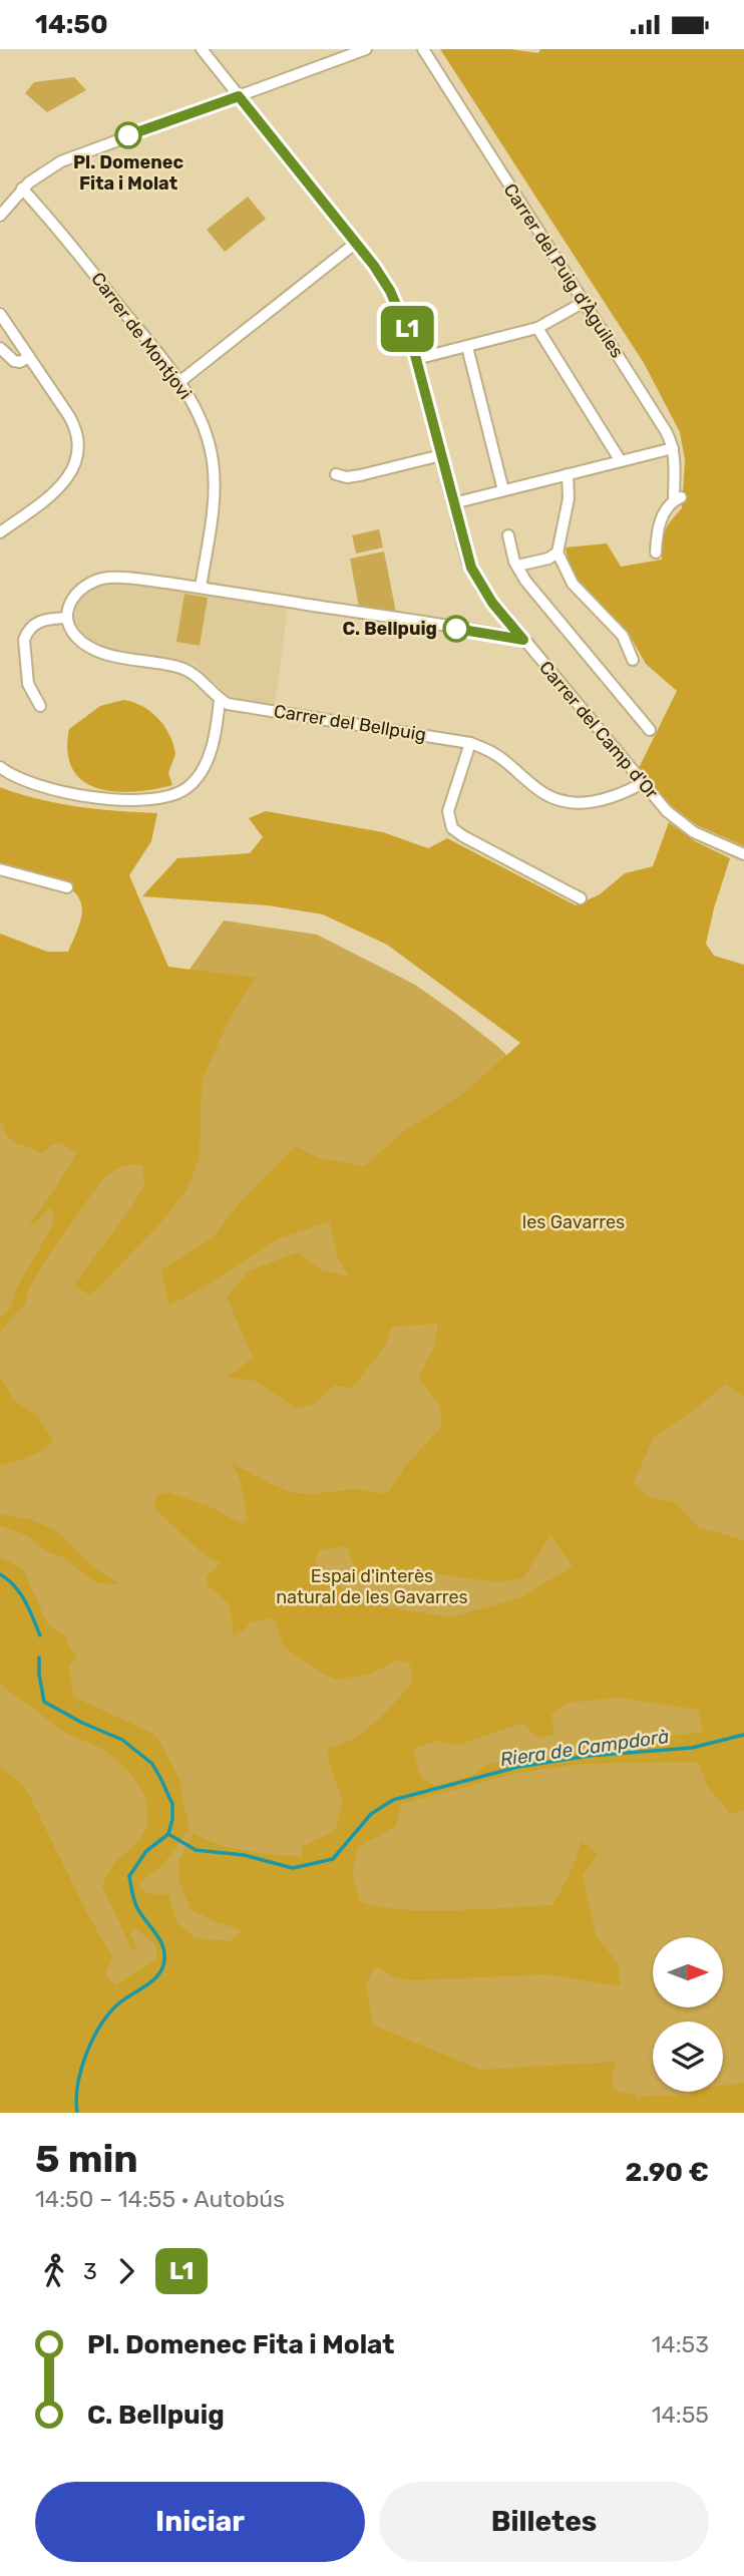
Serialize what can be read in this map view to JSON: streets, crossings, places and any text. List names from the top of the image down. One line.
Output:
{"streets":{"street":["Carrer del Puig d'Àguiles","Carrer de Montjovi","Carrer del Bellpuig","Carrer del Camp d'Or"]},"crossings":[["Carrer del Bellpuig","Carrer del Camp d'Or"]],"water":["Riera de Campdorà"],"parks":["les Gavarres","Espai d'interès natural de les Gavarres"],"places":["Pl. Domenec Fita i Molat","C. Bellpuig"],"lines":["bus line L1"],"north":"right","page":{"status":"14:50","on_map":"L1","heading":["5 min","14:50 – 14:55 · Autobús","2.90 €"],"legs":["3","L1"],"list":[{"name":"Pl. Domenec Fita i Molat","value":"14:53"},{"name":"C. Bellpuig","value":"14:55"}],"buttons":["Iniciar","Billetes"]}}
